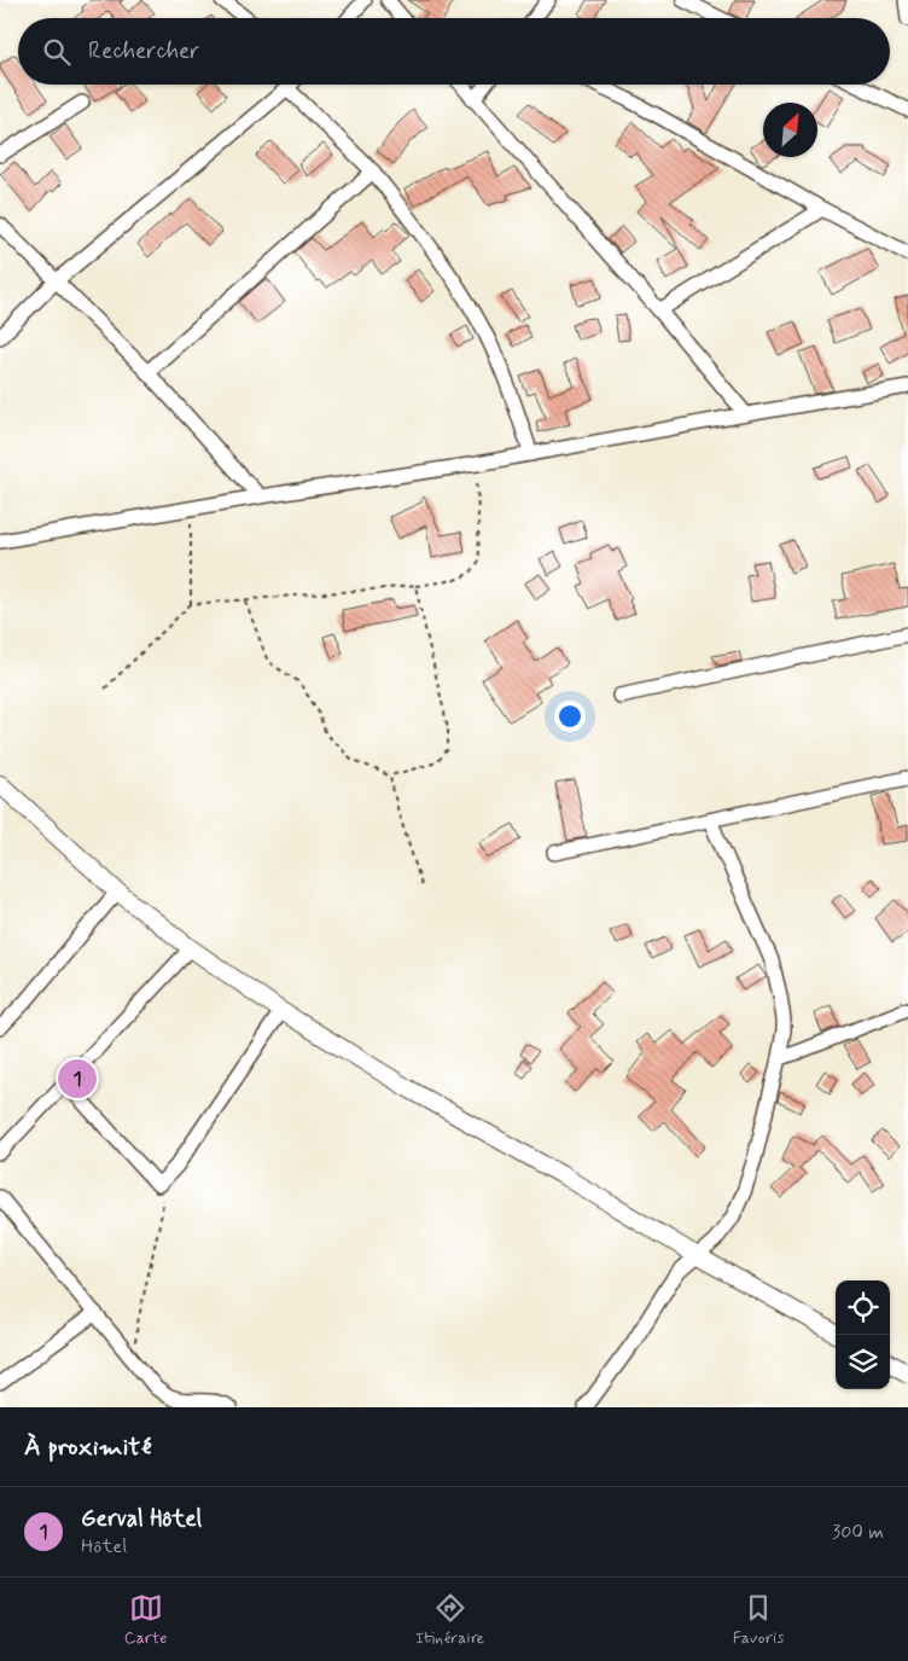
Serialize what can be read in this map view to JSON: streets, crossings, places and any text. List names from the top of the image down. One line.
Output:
{"north":"top right","page":{"search":"Rechercher","pins":"1","heading":"À proximité","list":[{"mark":"1","name":"Gerval Hôtel","note":"Hôtel","value":"300 m"}],"nav":["Carte","Itinéraire","Favoris"]}}
